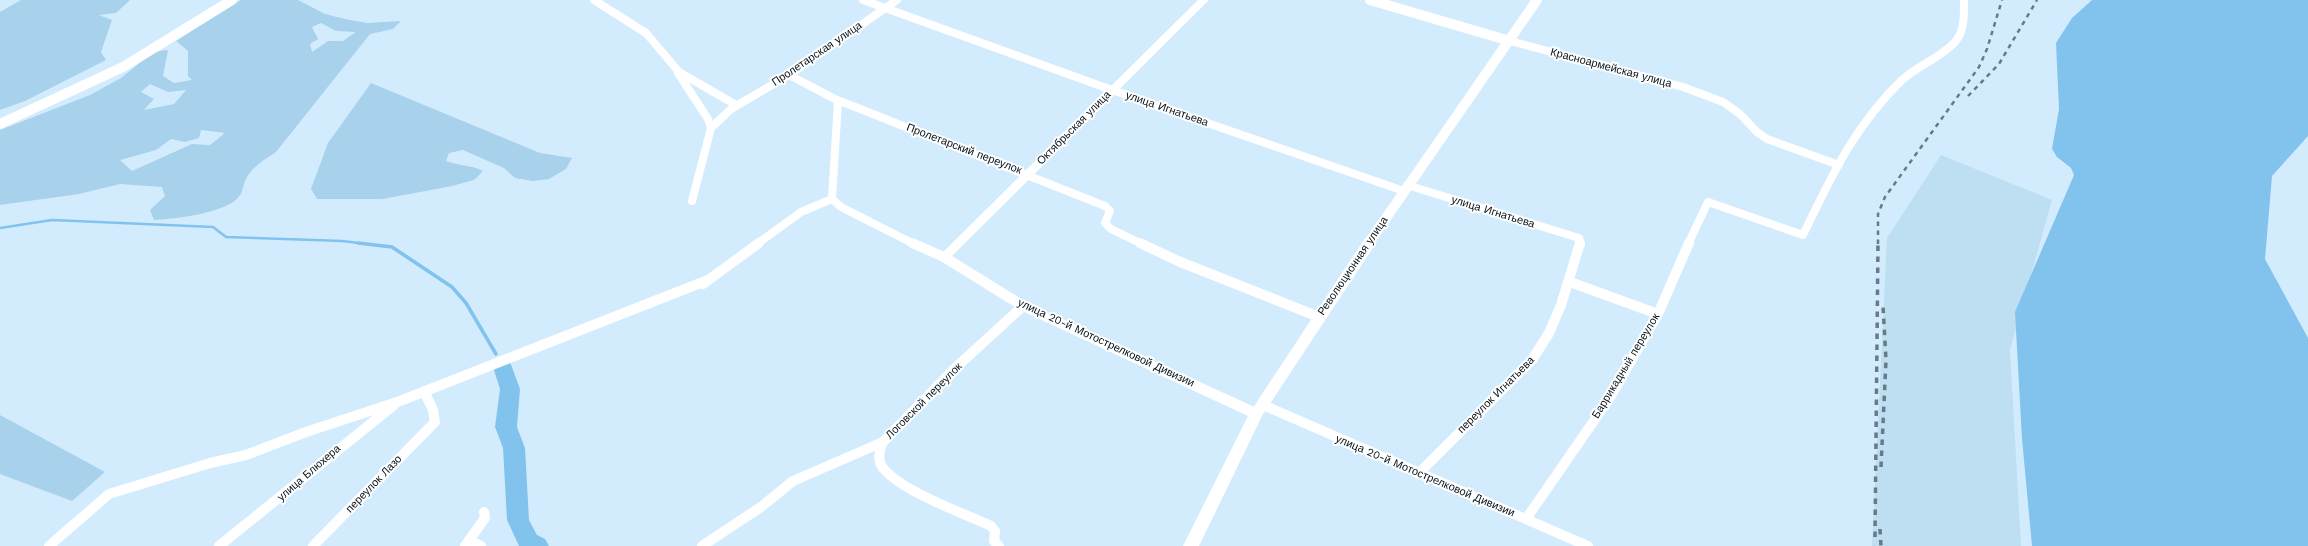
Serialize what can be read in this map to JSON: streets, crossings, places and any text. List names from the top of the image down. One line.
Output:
{"streets":{"main road":["Октябрьская улица","Революционная улица","улица 20-й Мотострелковой Дивизии"],"street":["Пролетарская улица","Красноармейская улица","улица Игнатьева","Пролетарский переулок","Баррикадный переулок","переулок Игнатьева","Логовской переулок","улица Блюхера","переулок Лазо"]},"crossings":[["Пролетарская улица","улица Игнатьева"],["Пролетарская улица","Пролетарский переулок"],["Красноармейская улица","Революционная улица"],["Красноармейская улица","Баррикадный переулок"],["улица Игнатьева","Октябрьская улица"],["улица Игнатьева","Революционная улица"],["улица Игнатьева","переулок Игнатьева"],["Октябрьская улица","Пролетарский переулок"],["Октябрьская улица","улица 20-й Мотострелковой Дивизии"],["Пролетарский переулок","Революционная улица"],["Революционная улица","улица 20-й Мотострелковой Дивизии"],["улица 20-й Мотострелковой Дивизии","Баррикадный переулок"],["улица 20-й Мотострелковой Дивизии","переулок Игнатьева"],["улица 20-й Мотострелковой Дивизии","Логовской переулок"]]}
